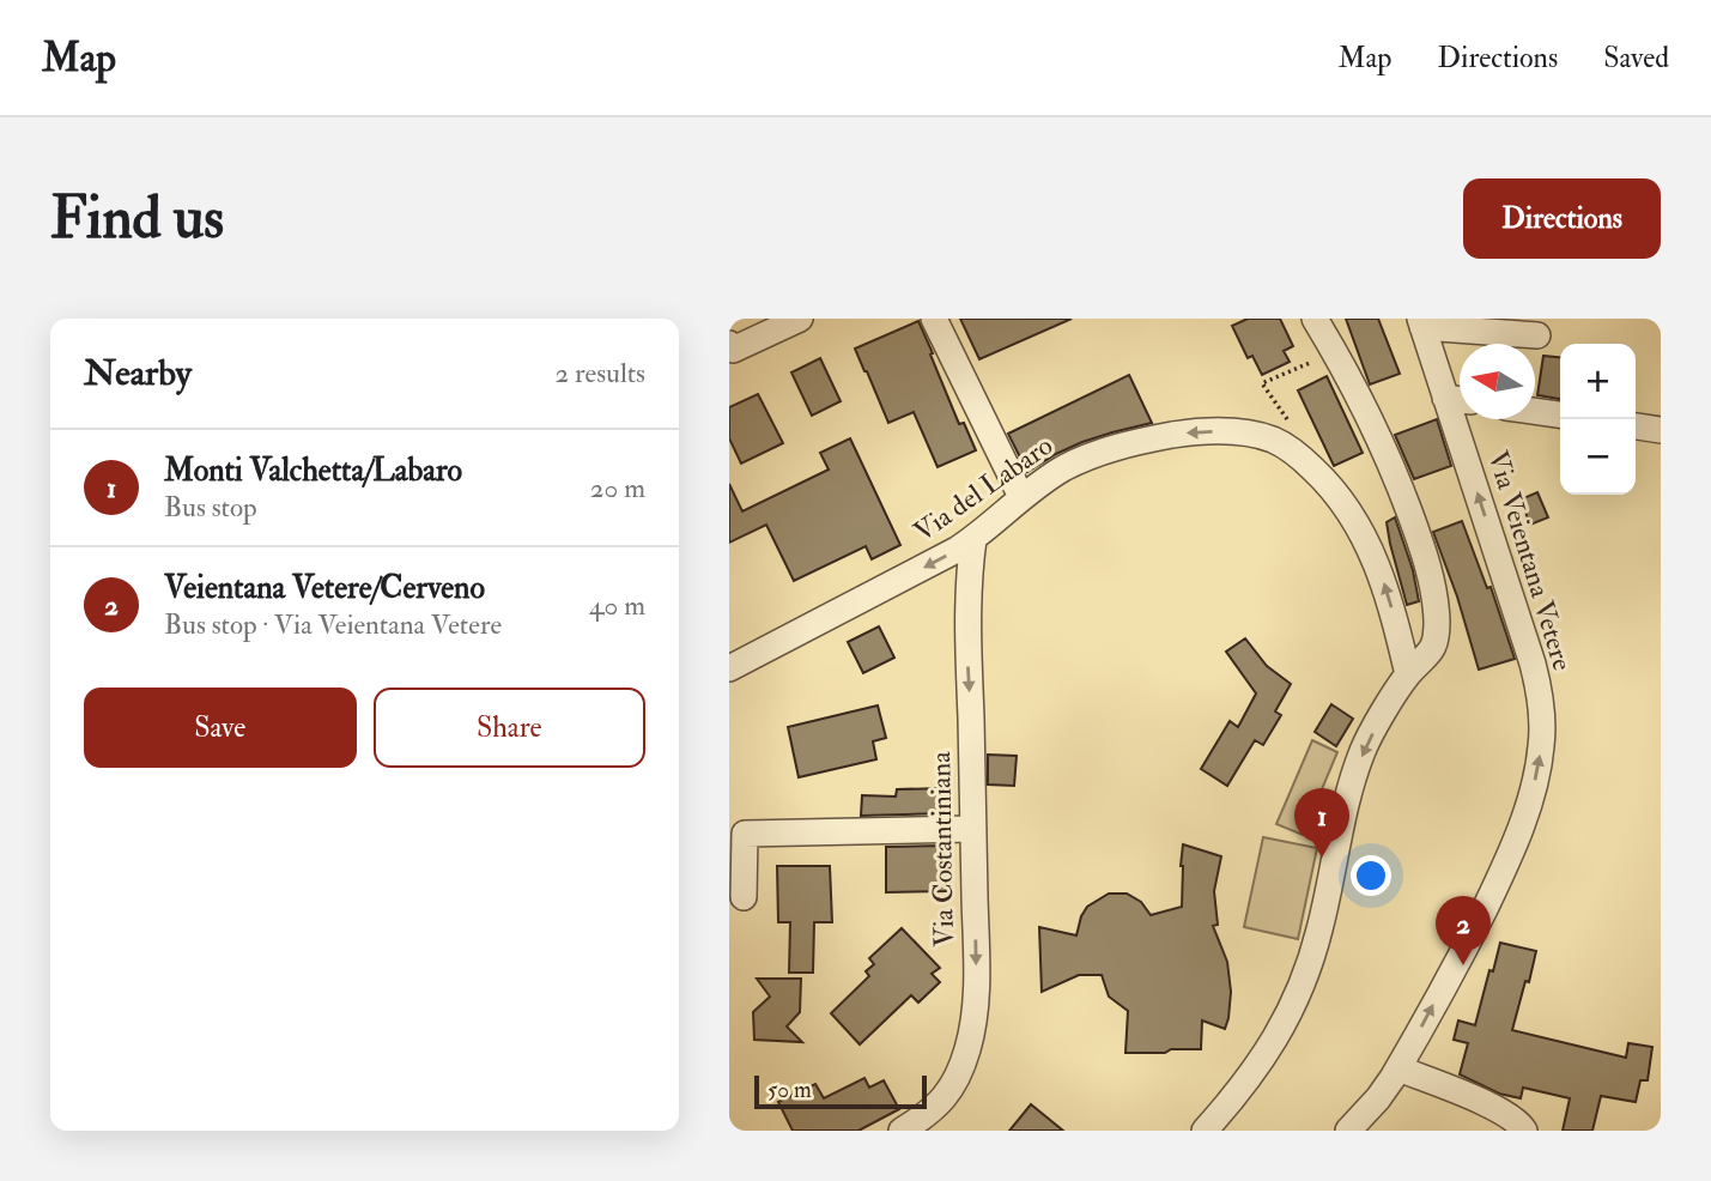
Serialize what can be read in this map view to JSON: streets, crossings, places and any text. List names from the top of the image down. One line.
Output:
{"streets":{"street":["Via del Labaro","Via Veientana Vetere","Via Costantiniana"]},"crossings":[["Via del Labaro","Via Costantiniana"]],"one_way":["Via Costantiniana"],"scale_bar":"50 m","north":"left","page":{"header":"Map","nav":["Map","Directions","Saved"],"buttons":["Directions",["Save","Share"]],"title":"Find us","heading":["Nearby","2 results"],"map_buttons":["+","−"],"list":[{"mark":"1","name":"Monti Valchetta/Labaro","note":"Bus stop","value":"20 m"},{"mark":"2","name":"Veientana Vetere/Cerveno","note":"Bus stop · Via Veientana Vetere","value":"40 m"}],"pins":["1","2"],"scale":"50 m"}}
